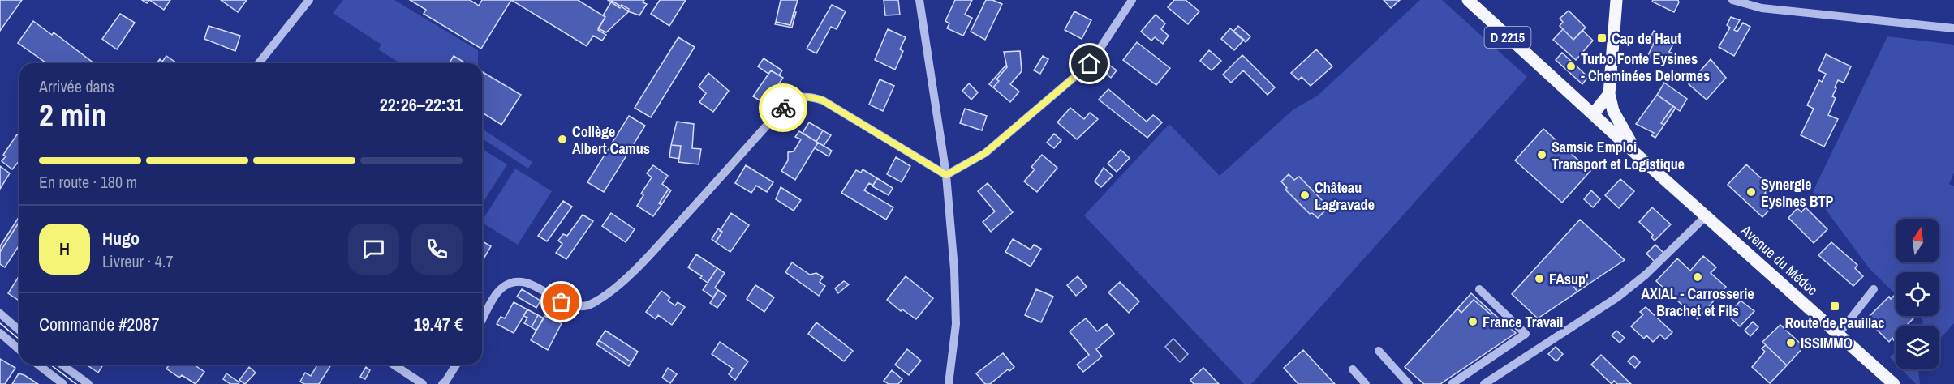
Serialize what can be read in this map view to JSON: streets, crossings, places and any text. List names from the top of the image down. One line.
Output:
{"streets":{"main road":["D 2215","Avenue du Médoc"]},"places":{"transit":["Cap de Haut","Route de Pauillac"],"other":["Turbo Fonte Eysines - Cheminées Delormes","Collège Albert Camus","Samsic Emploi Transport et Logistique","Synergie Eysines BTP","Château Lagravade","AXIAL - Carrosserie Brachet et Fils","FAsup'","France Travail","ISSIMMO"]},"north":"top","page":{"heading":["2 min","Arrivée dans","22:26–22:31"],"panel":["Hugo","Livreur · 4.7","Commande #2087","19.47 €"],"bar":"En route · 180 m","round":"H"}}
